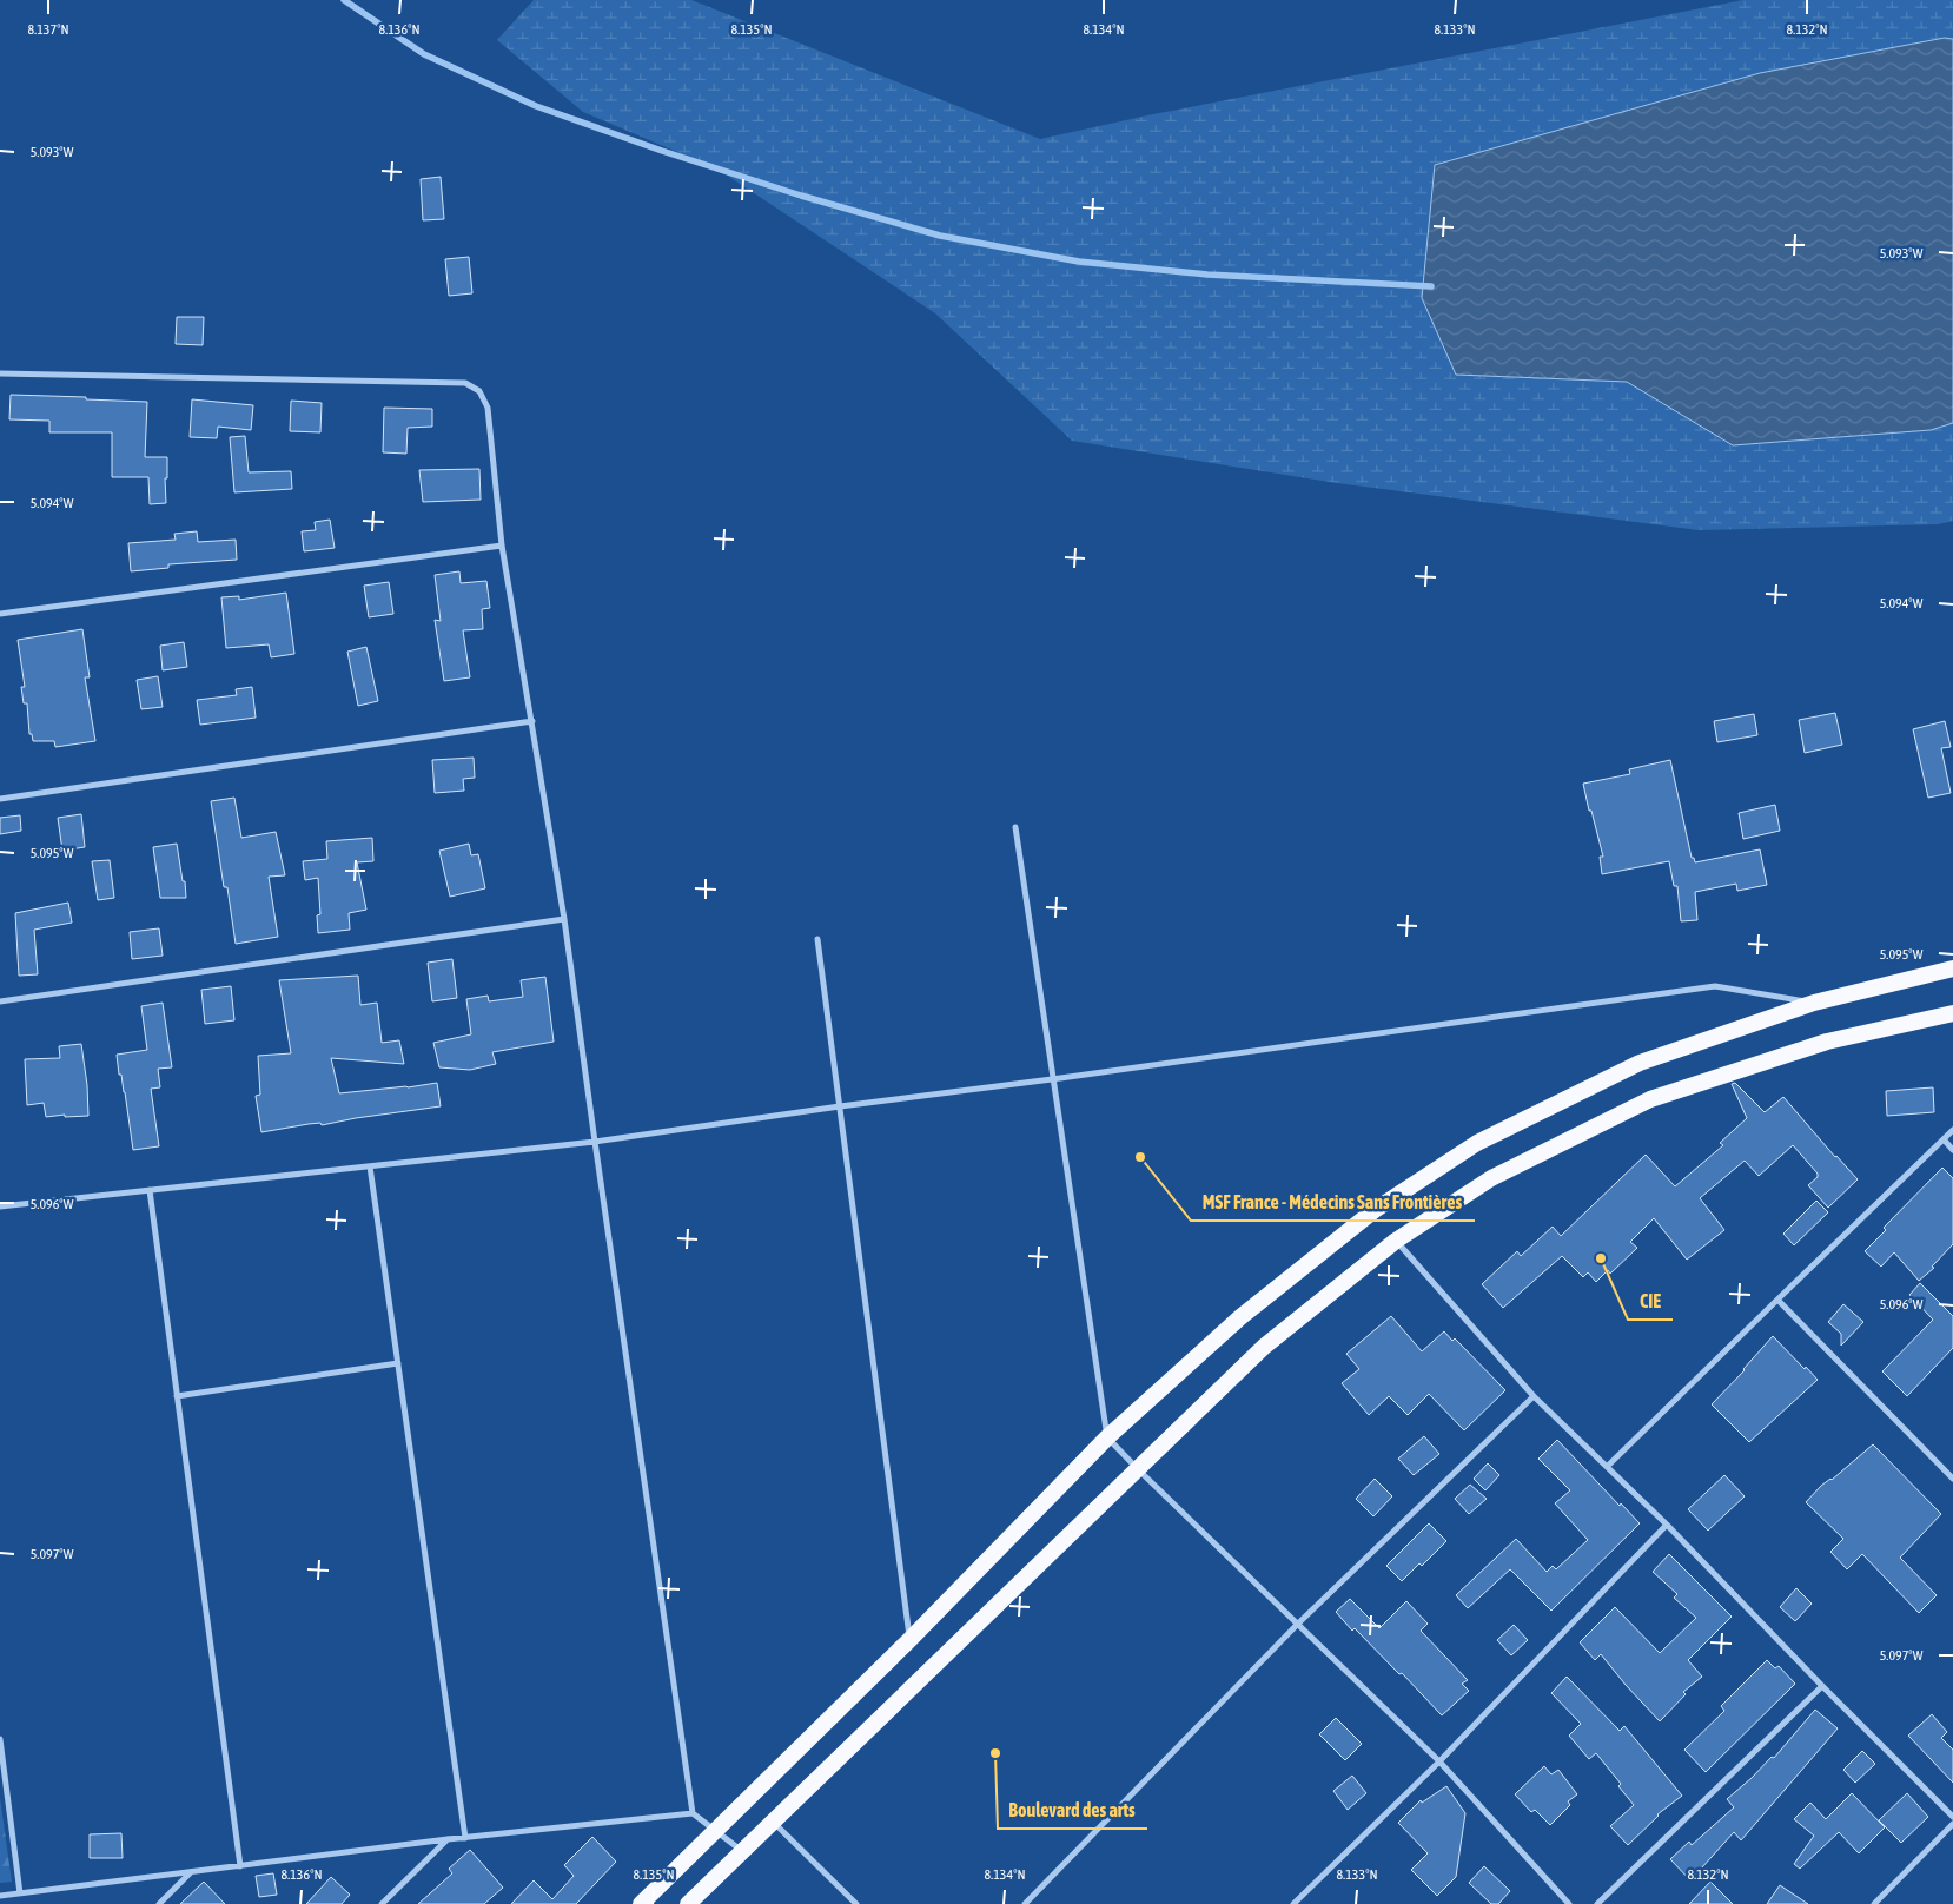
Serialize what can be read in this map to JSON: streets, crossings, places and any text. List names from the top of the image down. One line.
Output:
{"places":["MSF France - Médecins Sans Frontières","CIE","Boulevard des arts"],"coordinates":["8.137°N","8.136°N","8.135°N","8.134°N","8.133°N","8.132°N","5.093°W","5.094°W","5.095°W","5.096°W","5.097°W"]}
